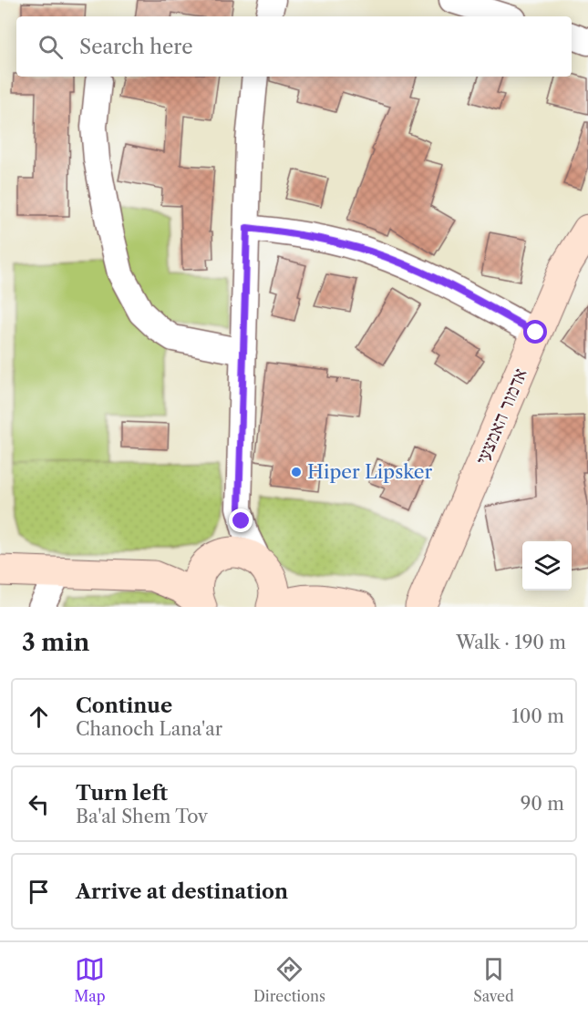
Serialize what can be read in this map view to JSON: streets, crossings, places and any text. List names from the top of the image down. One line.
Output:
{"streets":{"main road":["אדמור האמצעי"]},"places":["Hiper Lipsker"],"page":{"search":"Search here","heading":["3 min","Walk · 190 m"],"list":[["Continue","Chanoch Lana'ar","100 m"],["Turn left","Ba'al Shem Tov","90 m"],"Arrive at destination"],"nav":["Map","Directions","Saved"]}}
